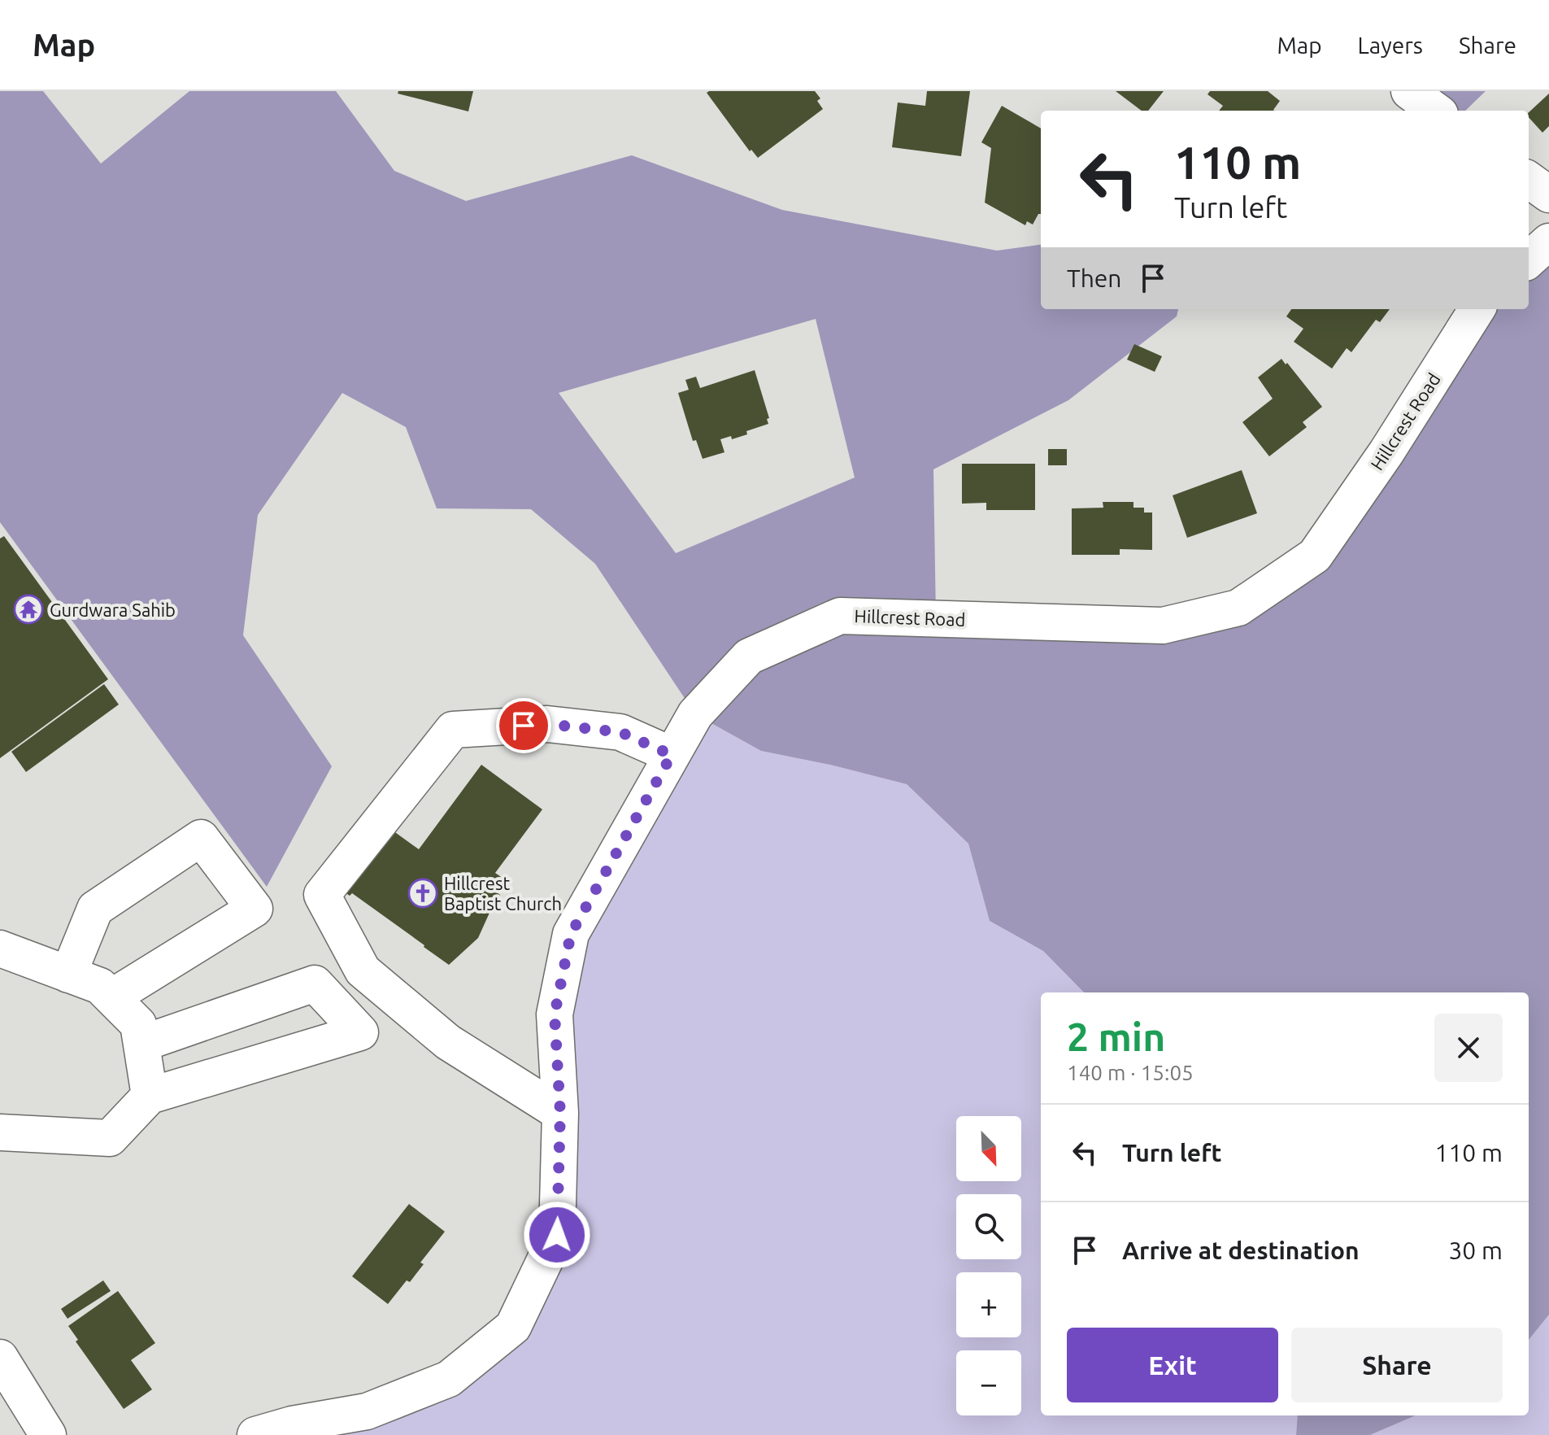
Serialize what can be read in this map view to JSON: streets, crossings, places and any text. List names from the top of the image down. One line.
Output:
{"streets":{"street":["Hillcrest Road"]},"places":{"temple":["Gurdwara Sahib"],"church":["Hillcrest Baptist Church"]},"north":"bottom right","page":{"header":"Map","nav":["Map","Layers","Share"],"turn":["110 m","Turn left"],"then":"Then","heading":["2 min","140 m · 15:05"],"list":[{"name":"Turn left","value":"110 m"},{"name":"Arrive at destination","value":"30 m"}],"map_buttons":["+","−"],"buttons":["Exit","Share"]}}
